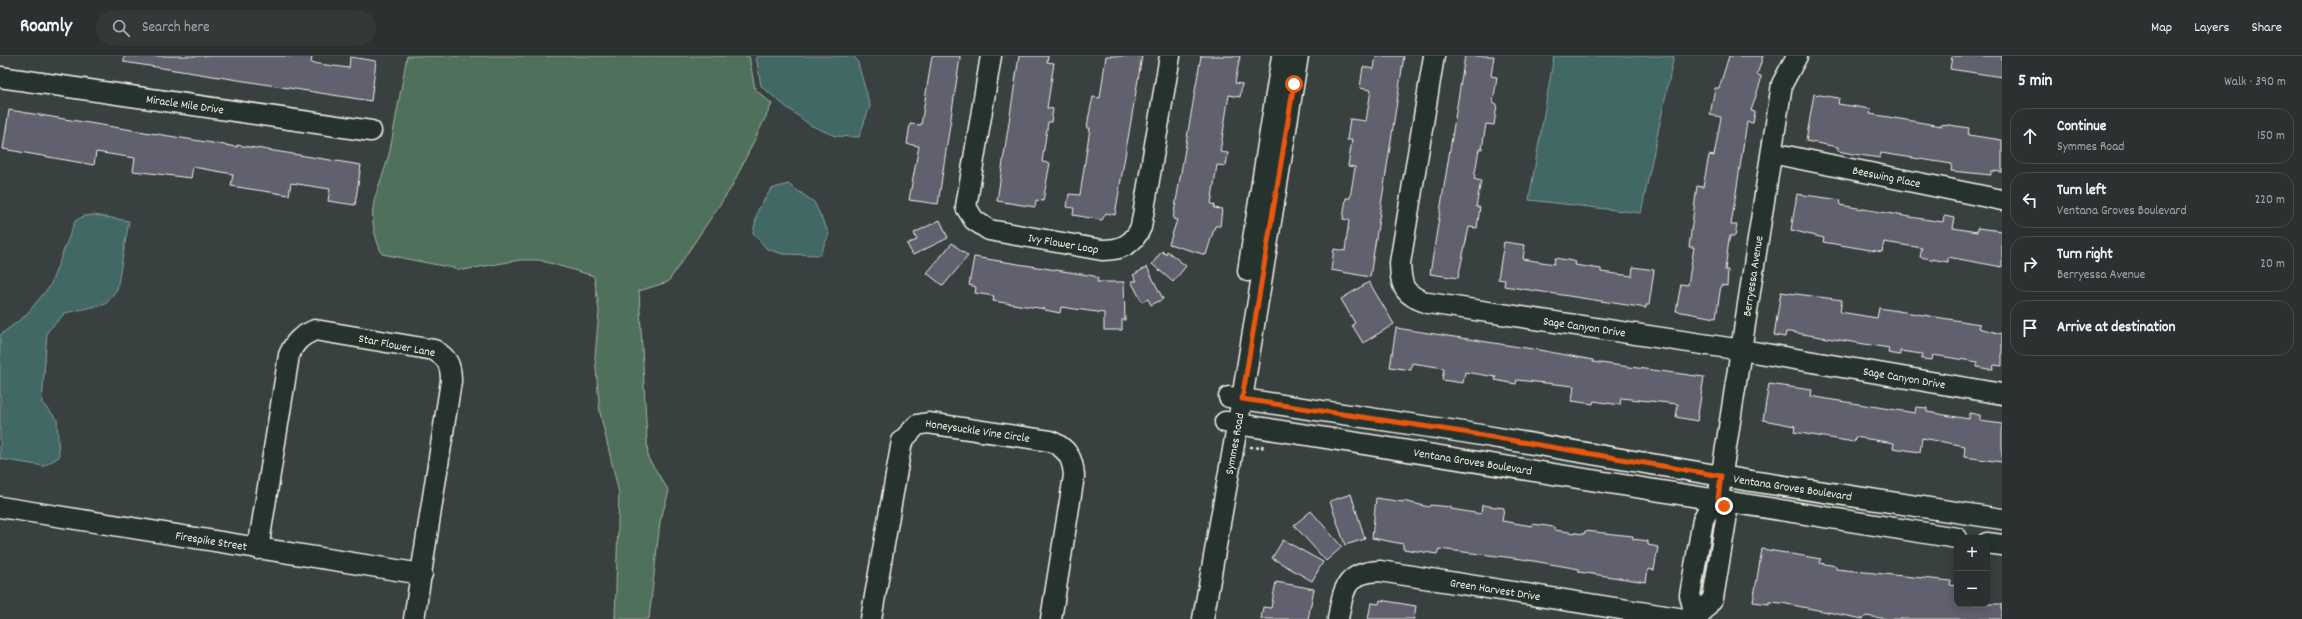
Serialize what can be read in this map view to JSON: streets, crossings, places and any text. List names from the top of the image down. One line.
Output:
{"streets":{"street":["Miracle Mile Drive","Beeswing Place","Ivy Flower Loop","Berryessa Avenue","Sage Canyon Drive","Star Flower Lane","Honeysuckle Vine Circle","Symmes Road","Ventana Groves Boulevard","Firespike Street","Green Harvest Drive"]},"crossings":[["Beeswing Place","Berryessa Avenue"],["Berryessa Avenue","Sage Canyon Drive"],["Berryessa Avenue","Ventana Groves Boulevard"],["Star Flower Lane","Firespike Street"],["Symmes Road","Ventana Groves Boulevard"]],"page":{"header":"Roamly","search":"Search here","nav":["Map","Layers","Share"],"heading":["5 min","Walk · 390 m"],"list":[["Continue","Symmes Road","150 m"],["Turn left","Ventana Groves Boulevard","220 m"],["Turn right","Berryessa Avenue","20 m"],"Arrive at destination"],"map_buttons":["+","−"]}}
